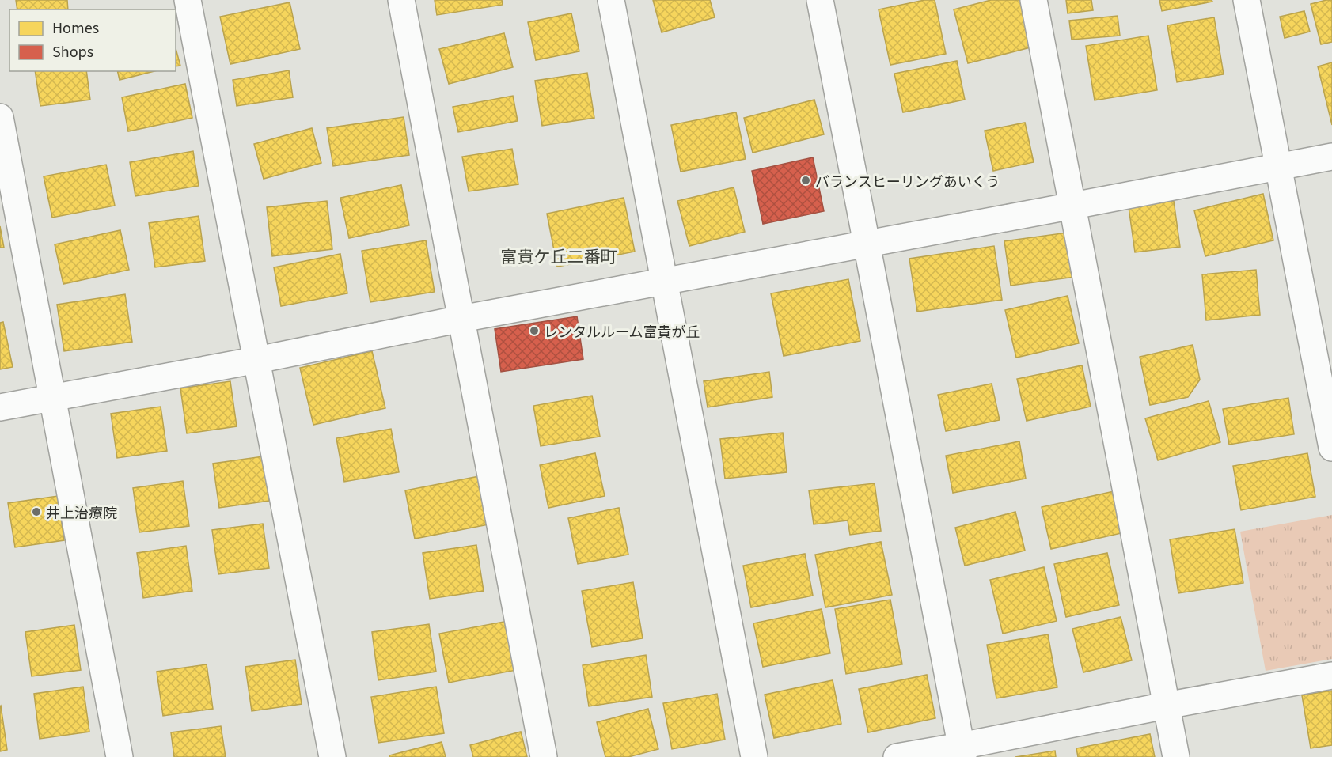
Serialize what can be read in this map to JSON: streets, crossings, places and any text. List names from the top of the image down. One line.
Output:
{"districts":["富貴ケ丘二番町"],"places":["バランスヒーリングあいくう","レンタルルーム富貴が丘","井上治療院"],"legend":["Homes","Shops"]}
